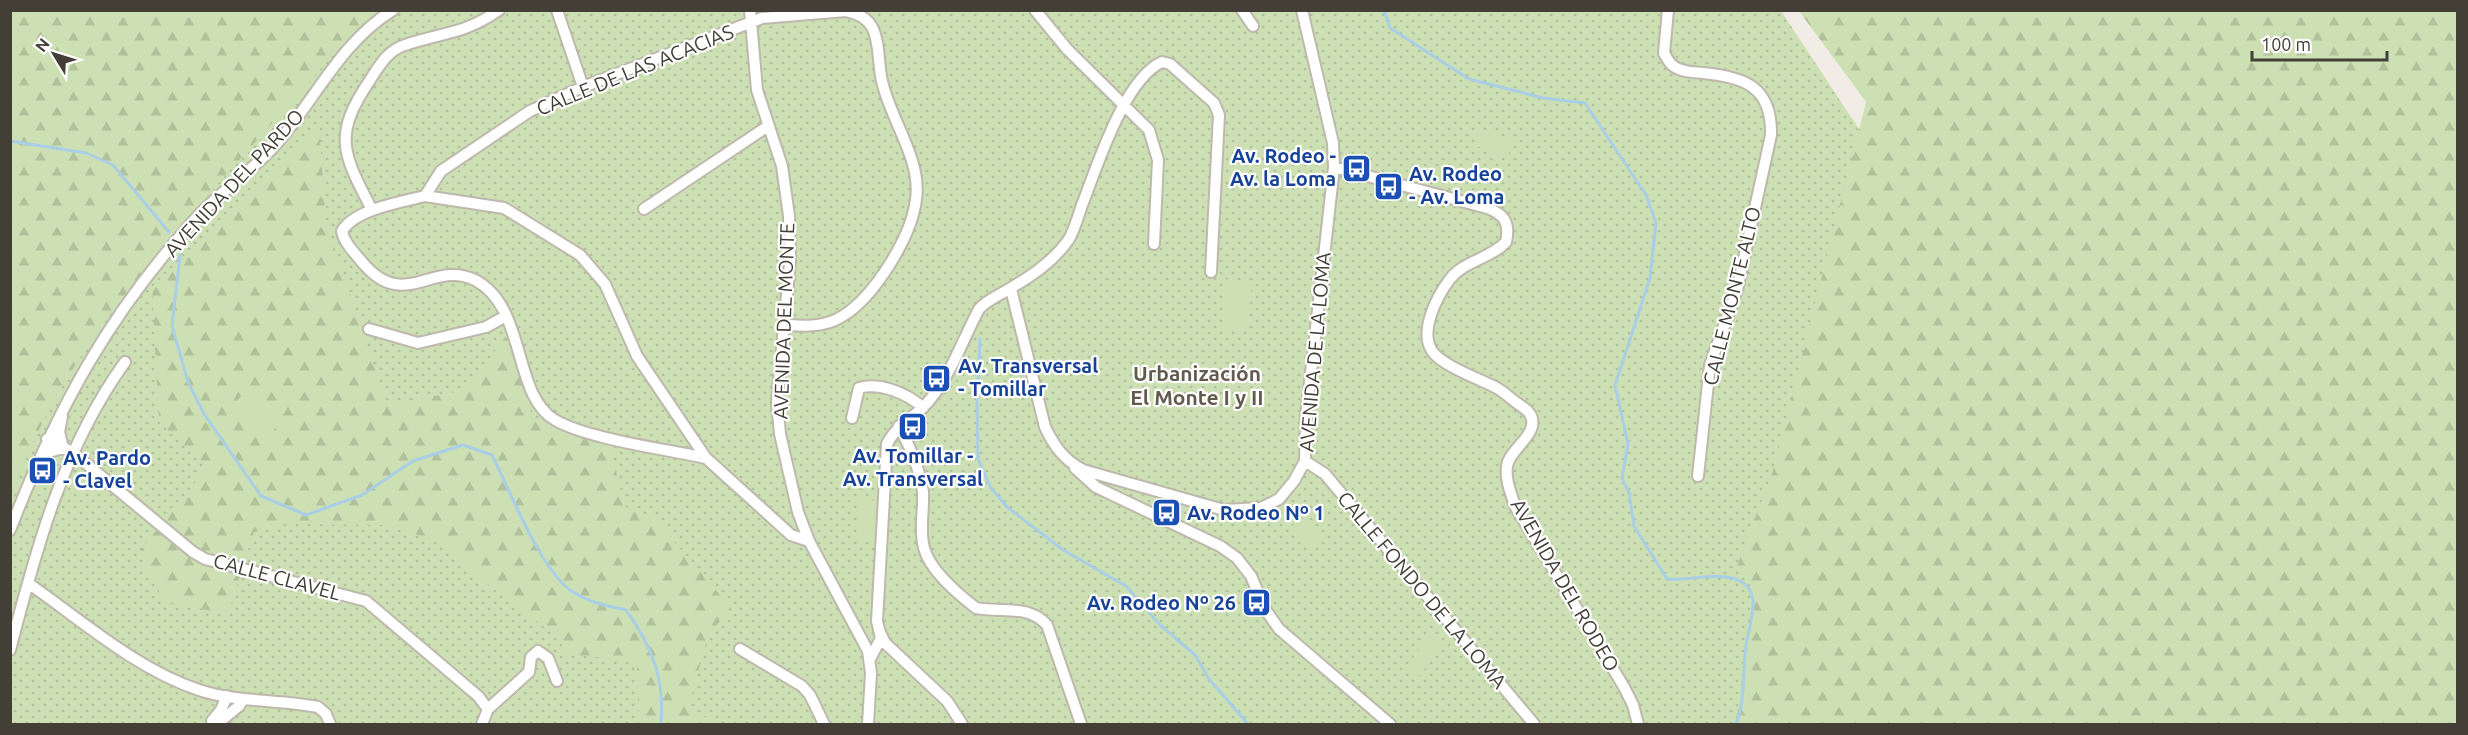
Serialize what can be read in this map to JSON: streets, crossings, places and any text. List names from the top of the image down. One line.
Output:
{"streets":{"street":["CALLE DE LAS ACACIAS","AVENIDA DEL PARDO","CALLE MONTE ALTO","AVENIDA DEL MONTE","AVENIDA DE LA LOMA","CALLE CLAVEL","AVENIDA DEL RODEO","CALLE FONDO DE LA LOMA"]},"crossings":[["CALLE DE LAS ACACIAS","AVENIDA DEL MONTE"],["AVENIDA DEL PARDO","CALLE CLAVEL"],["AVENIDA DE LA LOMA","AVENIDA DEL RODEO"],["AVENIDA DE LA LOMA","CALLE FONDO DE LA LOMA"]],"districts":["Urbanización El Monte I y II"],"places":{"bus stop":["Av. Rodeo - Av. la Loma","Av. Rodeo - Av. Loma","Av. Transversal - Tomillar","Av. Tomillar - Av. Transversal","Av. Pardo - Clavel","Av. Rodeo Nº 1","Av. Rodeo Nº 26"]},"scale_bar":"100 m","north":"top left"}
